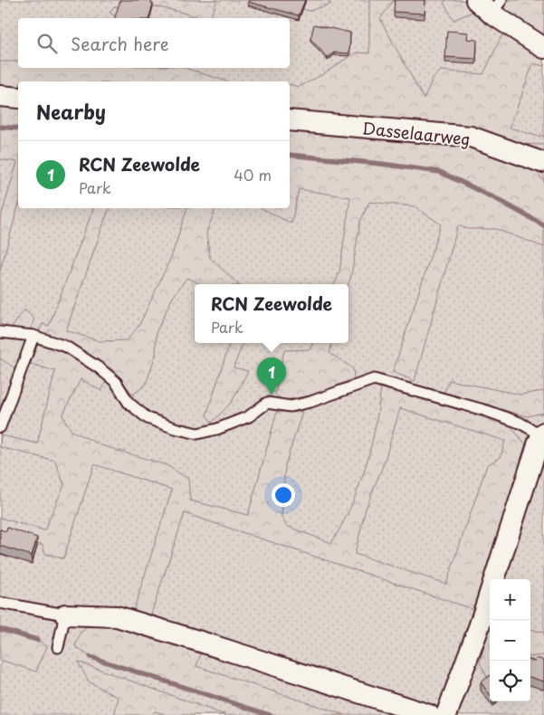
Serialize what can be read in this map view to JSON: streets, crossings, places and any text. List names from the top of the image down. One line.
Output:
{"streets":{"street":["Dasselaarweg"]},"page":{"search":"Search here","heading":"Nearby","list":[{"mark":"1","name":"RCN Zeewolde","note":"Park","value":"40 m"}],"popup":["RCN Zeewolde","Park"],"pins":"1","map_buttons":["+","−"]}}
